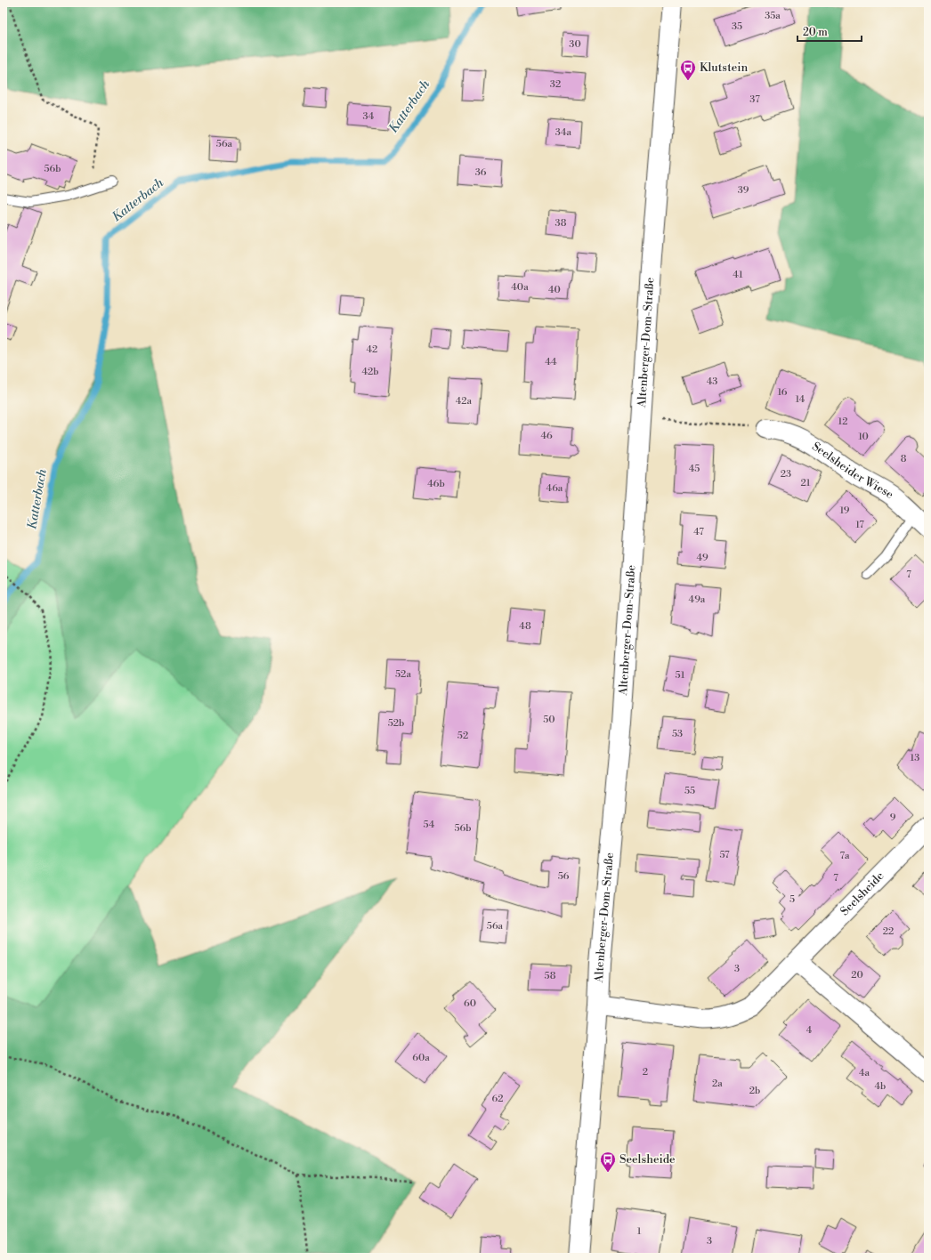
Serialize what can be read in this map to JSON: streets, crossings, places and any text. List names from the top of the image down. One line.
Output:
{"streets":{"main road":["Altenberger-Dom-Straße"],"street":["Seelsheider Wiese","Seelsheide"]},"crossings":[["Altenberger-Dom-Straße","Seelsheide"]],"water":["Katterbach"],"places":{"bus stop":["Klutstein","Seelsheide"]},"house_numbers":["35a","35","30","32","37","34","34a","56a","56b","36","39","38","41","40a","40","42","44","42b","43","16","14","42a","12","46","10","8","45","23","21","46b","46a","19","17","47","49","7","49a","48","52a","51","50","52b","53","52","13","55","9","54","56b","57","7a","56","7","5","56a","22","3","20","58","60","4","60a","2","4a","2a","4b","2b","62","1","3"],"scale_bar":"20 m"}
